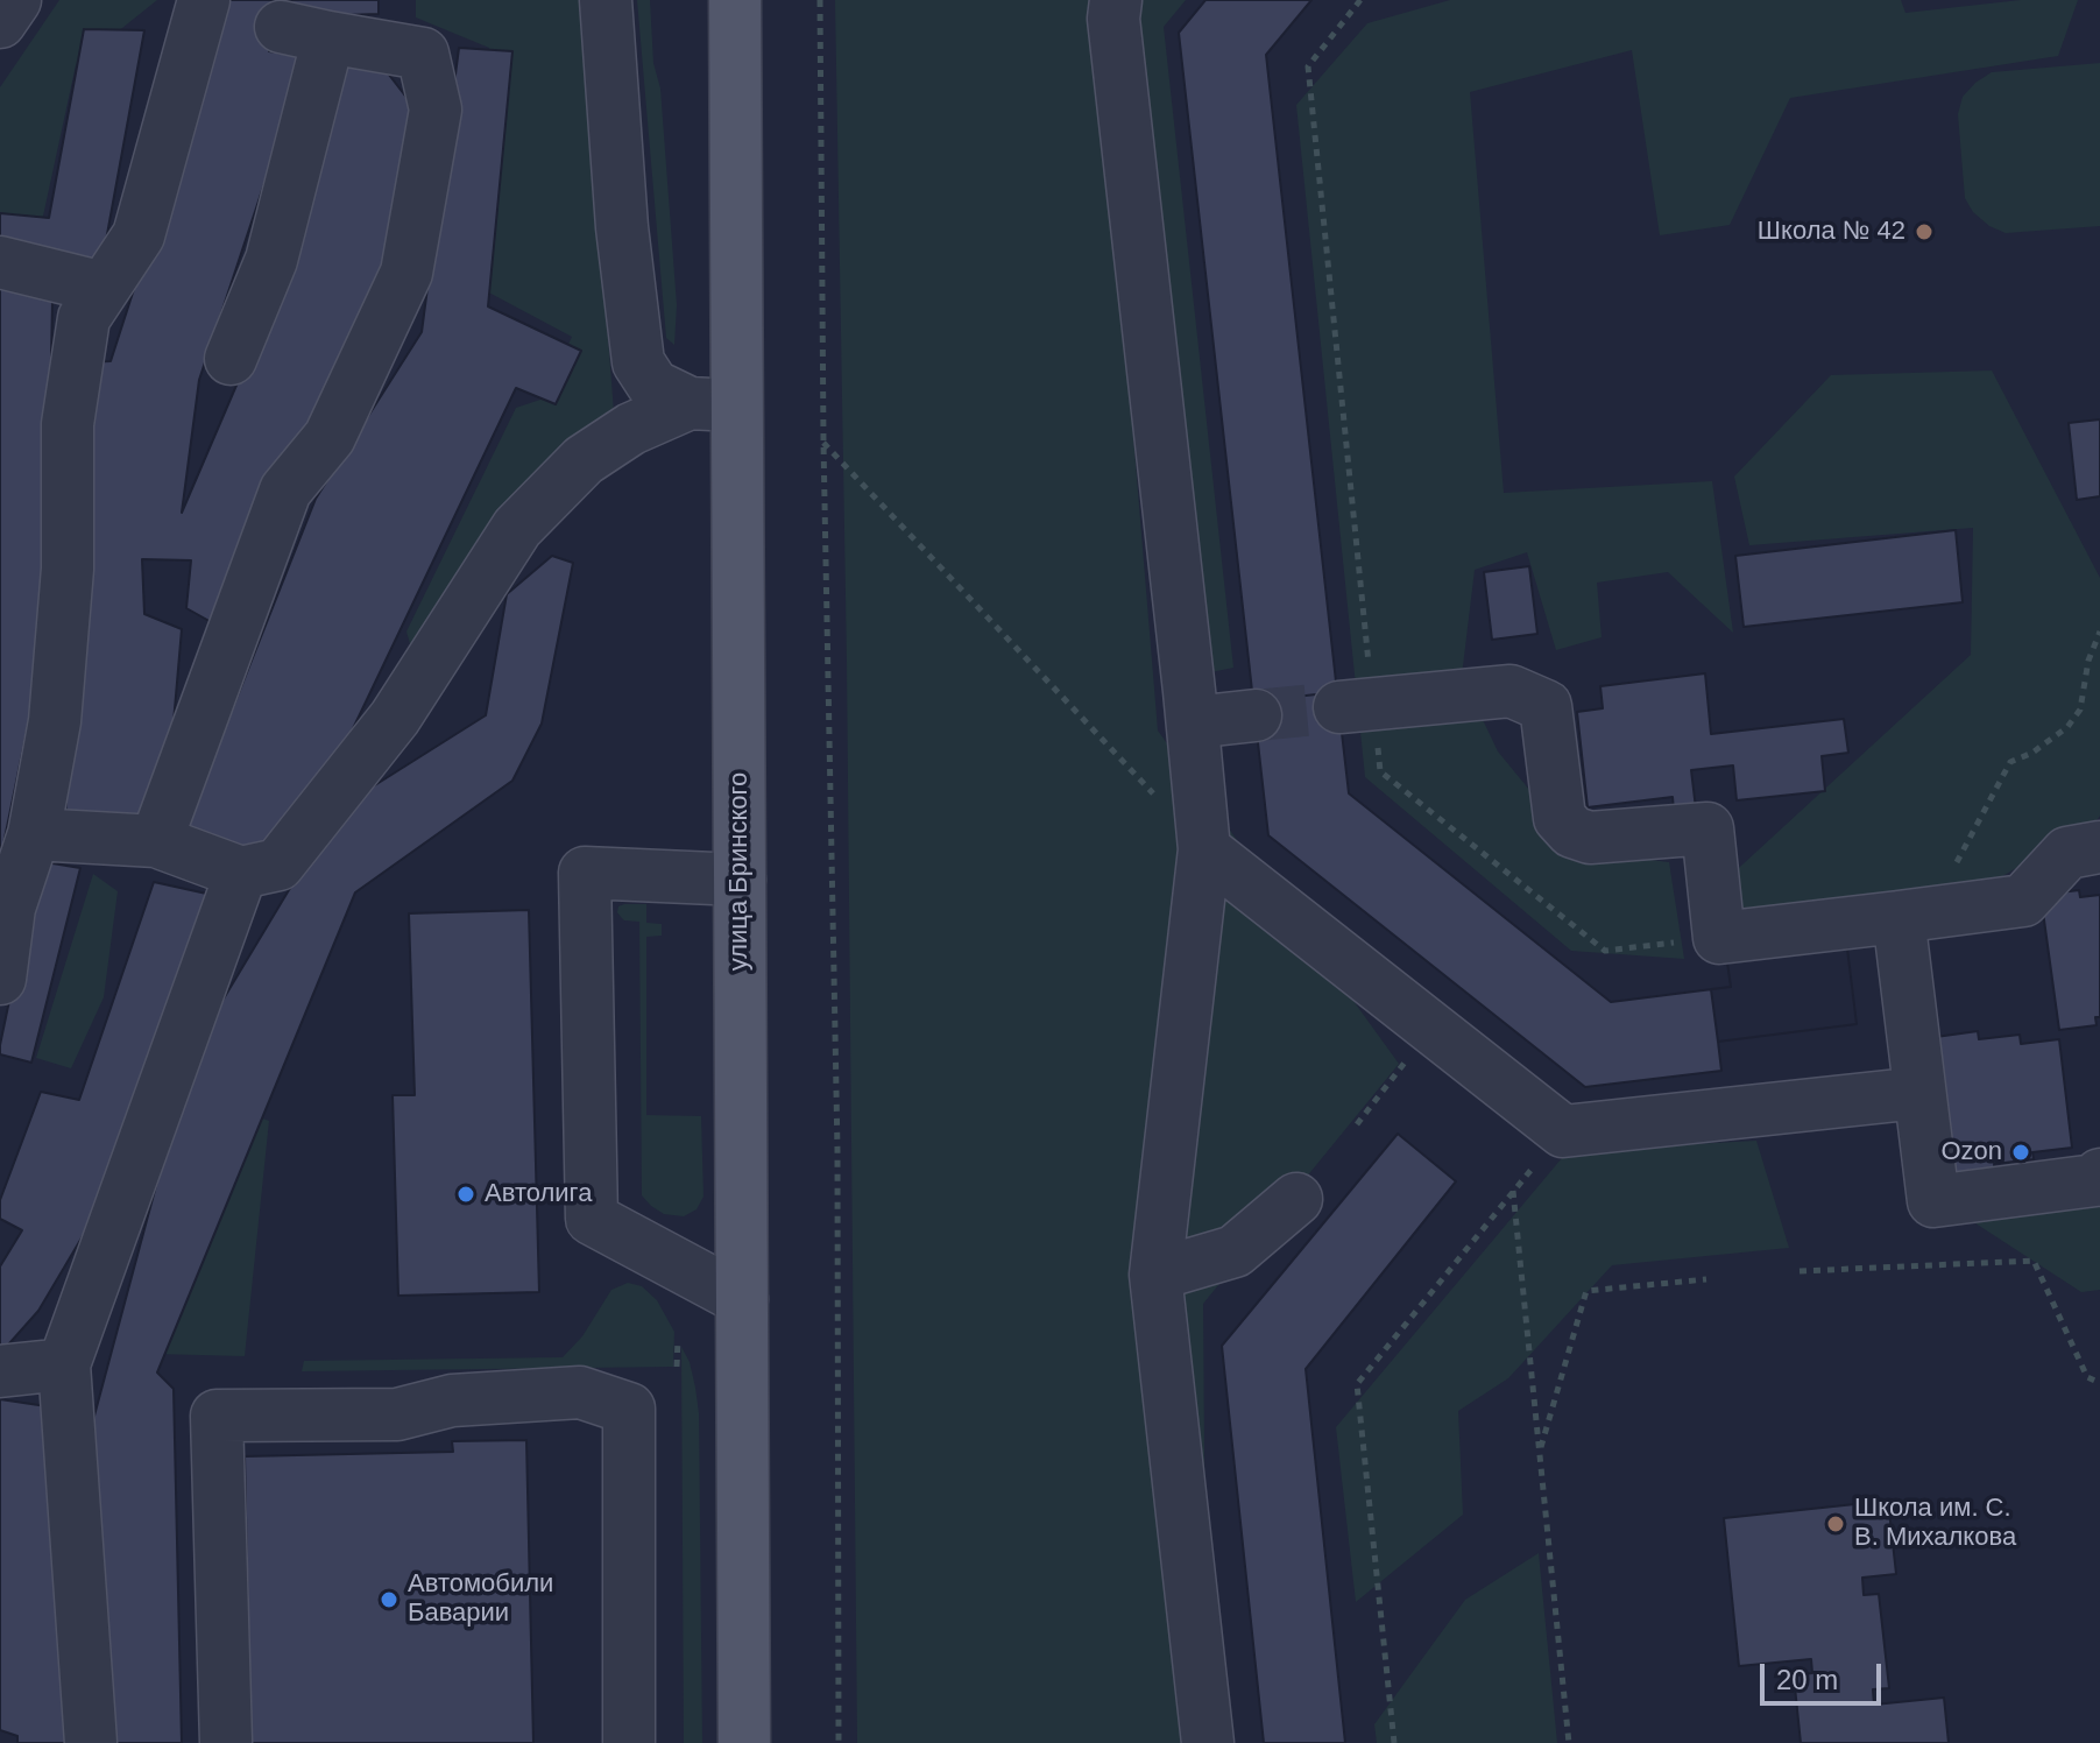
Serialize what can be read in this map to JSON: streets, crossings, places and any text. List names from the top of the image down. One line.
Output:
{"streets":{"main road":["улица Бринского"]},"places":["Школа № 42","Ozon","Автолига","Школа им. С. В. Михалкова","Автомобили Баварии"],"scale_bar":"20 m"}
